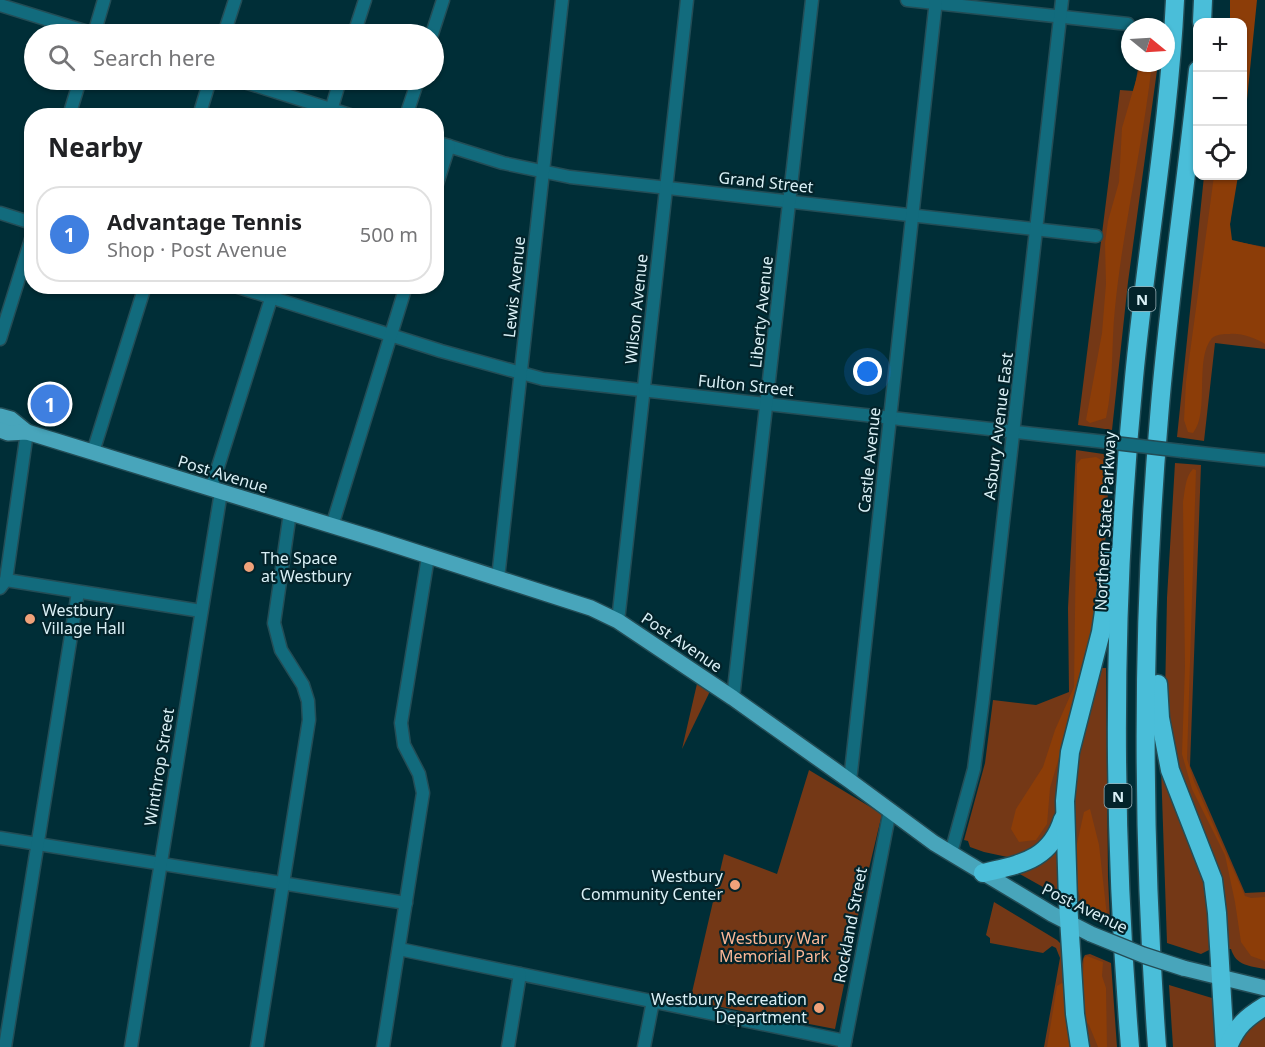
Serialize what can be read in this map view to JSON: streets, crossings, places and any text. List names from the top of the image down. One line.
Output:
{"streets":{"highway":["N","Northern State Parkway"],"main road":["Post Avenue"],"street":["Grand Street","Lewis Avenue","Wilson Avenue","Liberty Avenue","Fulton Street","Asbury Avenue East","Castle Avenue","Winthrop Street","Rockland Street"]},"crossings":[["Grand Street","Lewis Avenue"],["Grand Street","Wilson Avenue"],["Grand Street","Liberty Avenue"],["Grand Street","Asbury Avenue East"],["Grand Street","Castle Avenue"],["Lewis Avenue","Fulton Street"],["Lewis Avenue","Post Avenue"],["Wilson Avenue","Fulton Street"],["Wilson Avenue","Post Avenue"],["Liberty Avenue","Fulton Street"],["Liberty Avenue","Post Avenue"],["Fulton Street","Asbury Avenue East"],["Fulton Street","Castle Avenue"],["Asbury Avenue East","Post Avenue"],["Castle Avenue","Post Avenue"],["Post Avenue","Winthrop Street"],["Post Avenue","Rockland Street"]],"parks":["Westbury War Memorial Park"],"places":["The Space at Westbury","Westbury Village Hall","Westbury Community Center","Westbury Recreation Department"],"north":"right","page":{"map_buttons":["+","−"],"search":"Search here","heading":"Nearby","list":[{"mark":"1","name":"Advantage Tennis","note":"Shop · Post Avenue","value":"500 m"}],"pins":"1"}}
